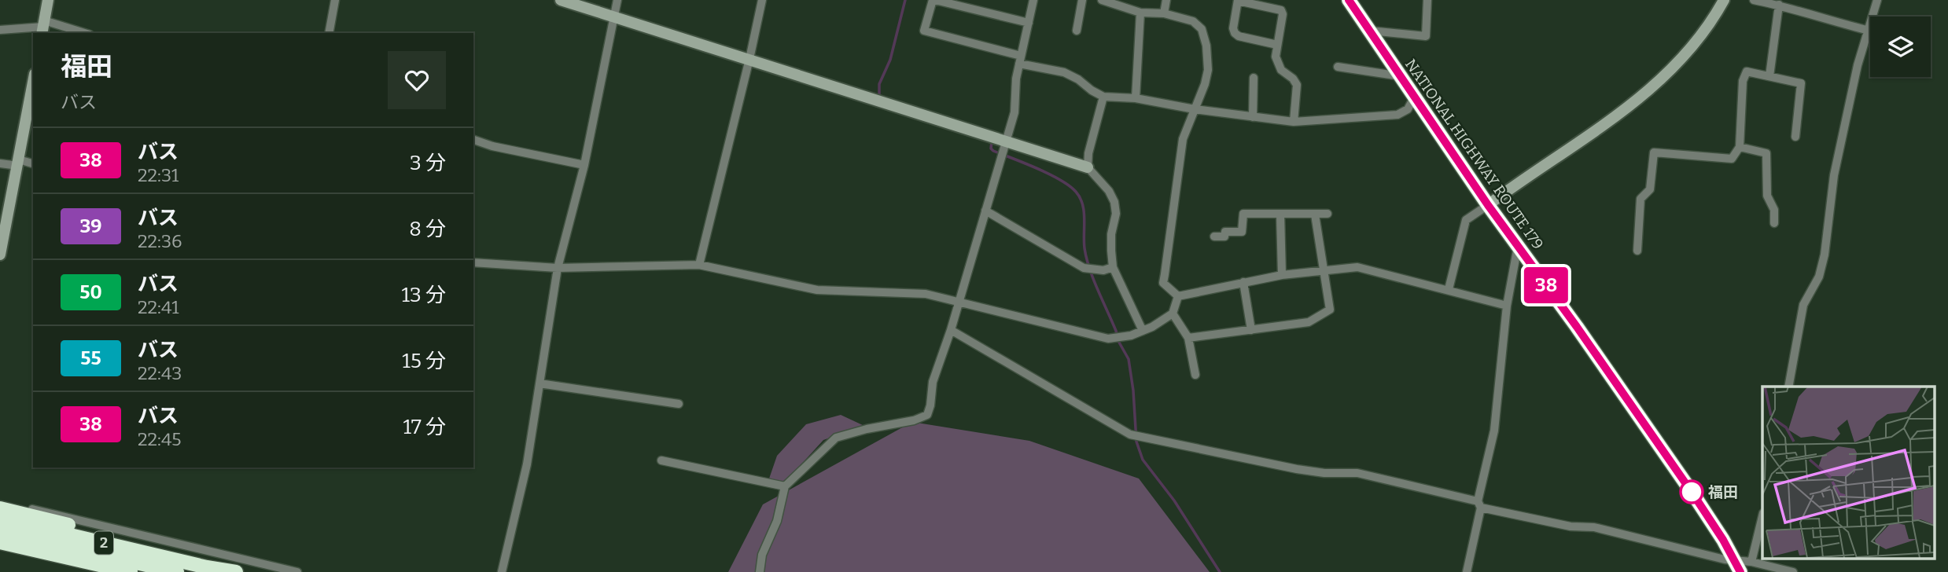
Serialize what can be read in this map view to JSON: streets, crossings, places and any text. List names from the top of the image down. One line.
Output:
{"streets":{"highway":["NATIONAL HIGHWAY ROUTE 179","2"]},"places":["福田"],"lines":["bus line 38"],"page":{"on_map":"38","heading":["福田","バス"],"list":[{"mark":"38","name":"バス","note":"22:31","value":"3 分"},{"mark":"39","name":"バス","note":"22:36","value":"8 分"},{"mark":"50","name":"バス","note":"22:41","value":"13 分"},{"mark":"55","name":"バス","note":"22:43","value":"15 分"},{"mark":"38","name":"バス","note":"22:45","value":"17 分"}]}}
